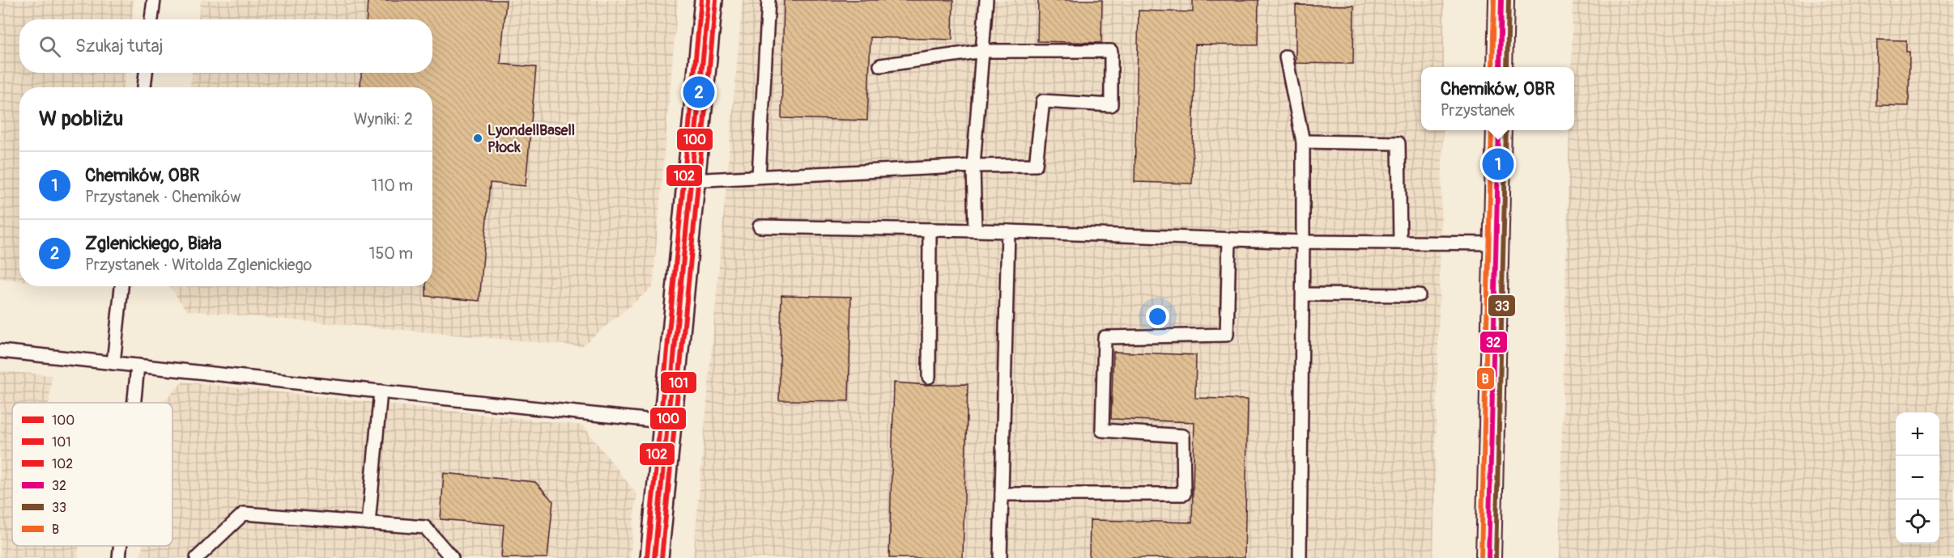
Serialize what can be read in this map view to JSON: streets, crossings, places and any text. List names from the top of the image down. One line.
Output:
{"places":["LyondellBasell Płock"],"lines":["transit line 100","transit line 102","transit line 32","transit line 33","transit line B","transit line 101"],"legend":["100","101","102","32","33","B"],"page":{"search":"Szukaj tutaj","popup":["Chemików, OBR","Przystanek"],"pins":["2","1"],"heading":["W pobliżu","Wyniki: 2"],"list":[{"mark":"1","name":"Chemików, OBR","note":"Przystanek · Chemików","value":"110 m"},{"mark":"2","name":"Zglenickiego, Biała","note":"Przystanek · Witolda Zglenickiego","value":"150 m"}],"map_buttons":["+","−"]}}
